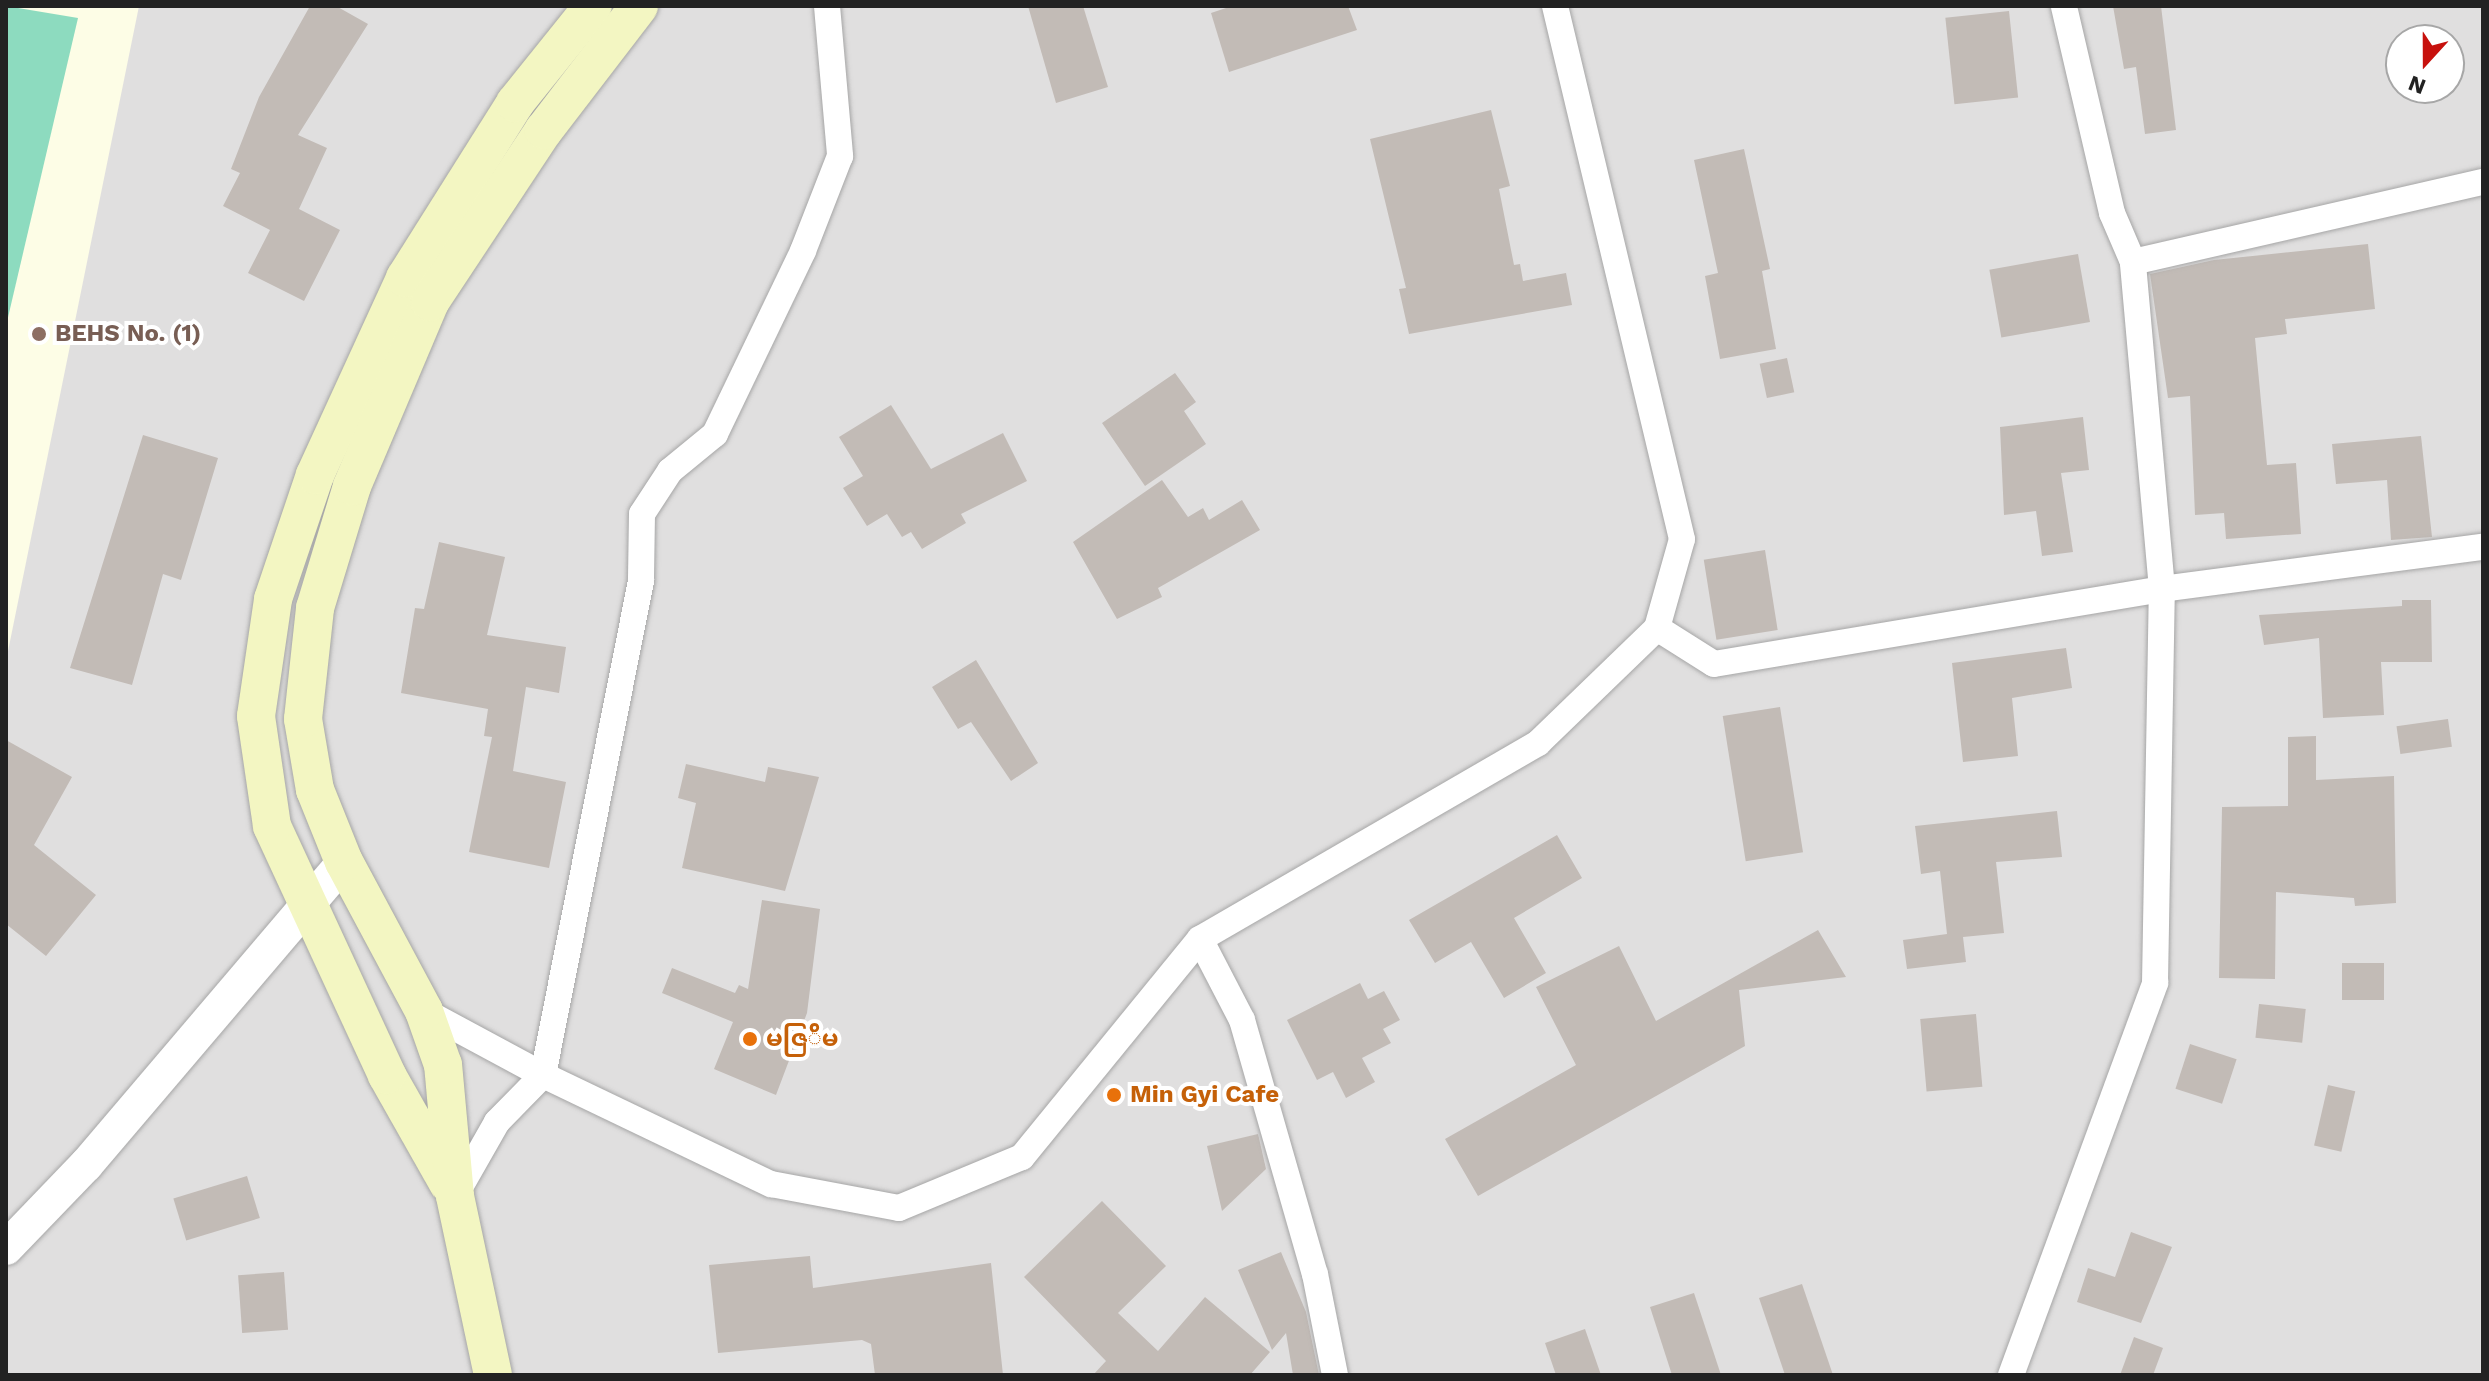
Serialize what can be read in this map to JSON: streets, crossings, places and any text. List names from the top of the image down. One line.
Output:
{"places":["BEHS No. (1)","မဇြ်ိမ","Min Gyi Cafe"],"north":"bottom"}
